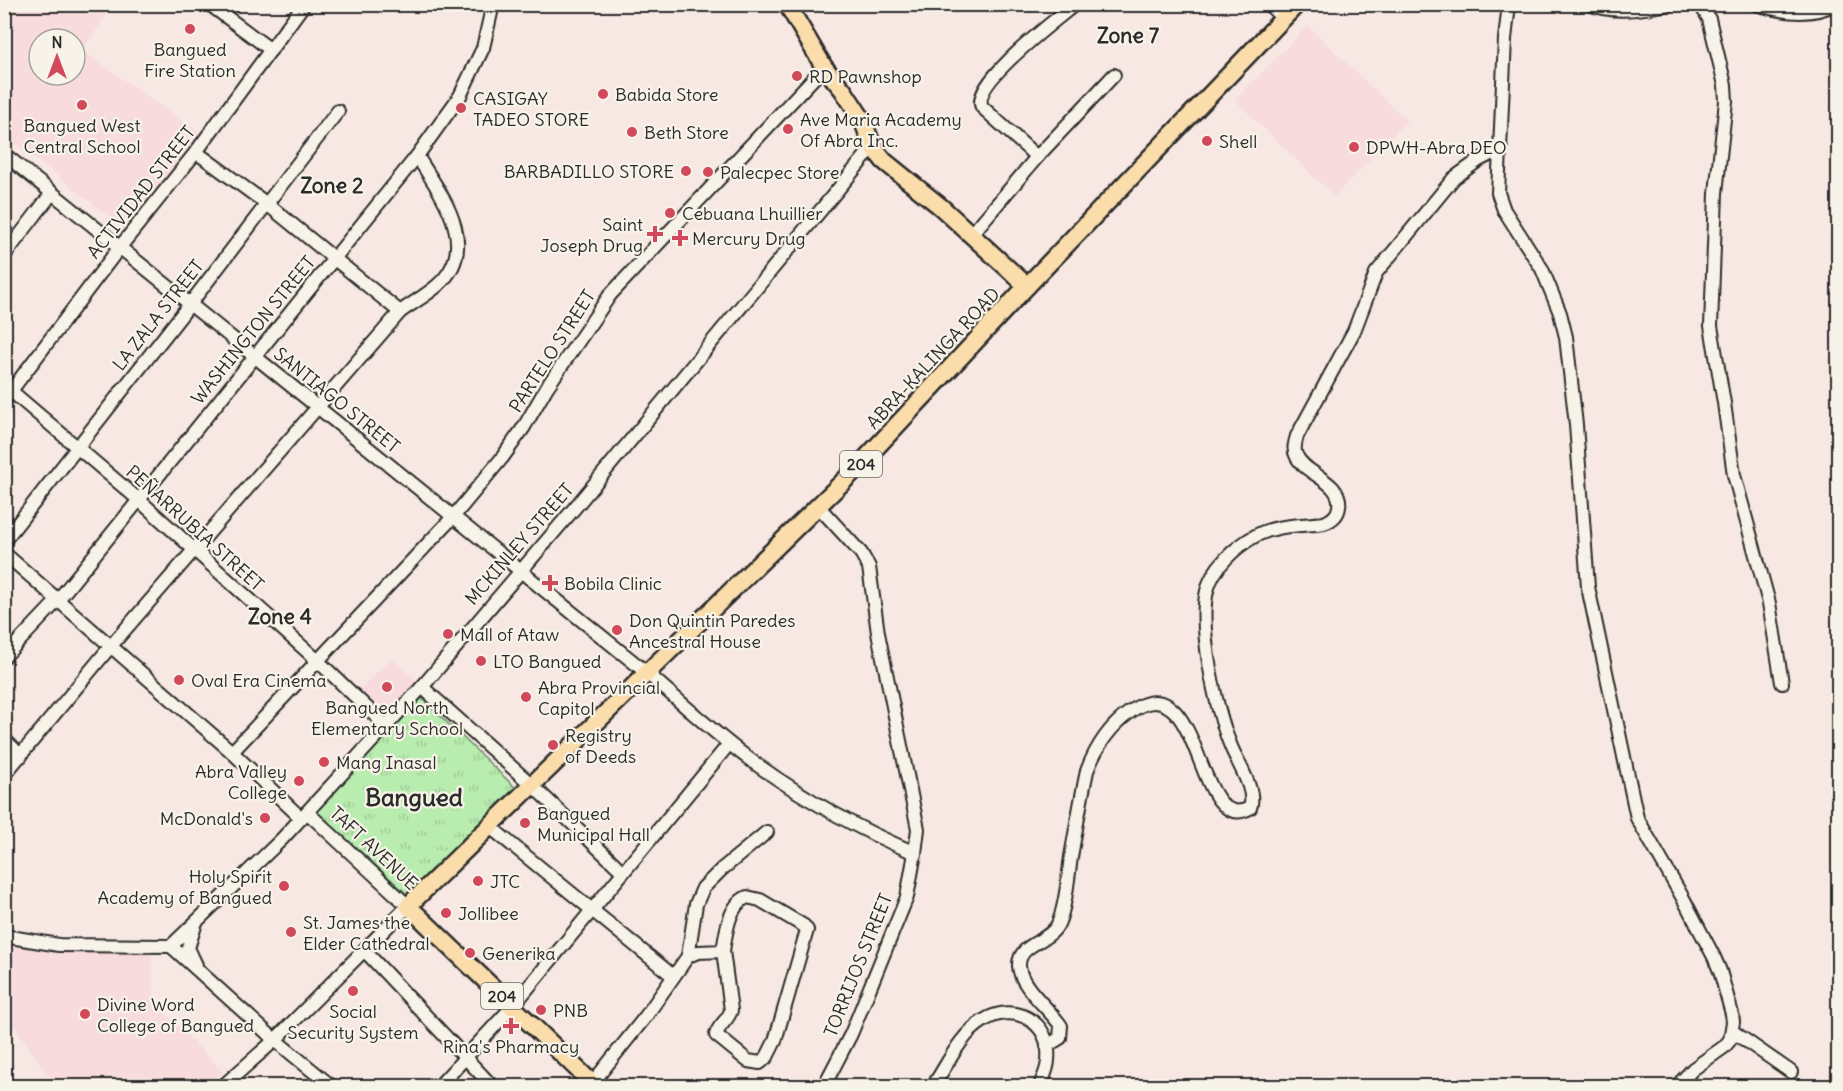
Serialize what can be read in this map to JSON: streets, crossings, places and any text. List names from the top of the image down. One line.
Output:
{"streets":{"main road":["ABRA-KALINGA ROAD","204","TAFT AVENUE"],"street":["ACTIVIDAD STREET","LA ZALA STREET","WASHINGTON STREET","PARTELO STREET","SANTIAGO STREET","PEÑARRUBIA STREET","MCKINLEY STREET","TORRIJOS STREET"]},"crossings":[["ACTIVIDAD STREET","SANTIAGO STREET"],["ACTIVIDAD STREET","PEÑARRUBIA STREET"],["LA ZALA STREET","SANTIAGO STREET"],["LA ZALA STREET","PEÑARRUBIA STREET"],["WASHINGTON STREET","SANTIAGO STREET"],["WASHINGTON STREET","PEÑARRUBIA STREET"],["WASHINGTON STREET","TAFT AVENUE"],["PARTELO STREET","SANTIAGO STREET"],["PARTELO STREET","PEÑARRUBIA STREET"],["PARTELO STREET","TAFT AVENUE"],["ABRA-KALINGA ROAD","SANTIAGO STREET"],["ABRA-KALINGA ROAD","TAFT AVENUE"],["ABRA-KALINGA ROAD","TORRIJOS STREET"],["SANTIAGO STREET","MCKINLEY STREET"],["SANTIAGO STREET","TORRIJOS STREET"],["PEÑARRUBIA STREET","MCKINLEY STREET"],["MCKINLEY STREET","TAFT AVENUE"]],"districts":["Zone 7","Zone 2","Zone 4","Bangued"],"places":{"other":["Bangued Fire Station","RD Pawnshop","Babida Store","Bangued West Central School","CASIGAY TADEO STORE","Ave Maria Academy Of Abra Inc.","Beth Store","Shell","DPWH-Abra DEO","BARBADILLO STORE","Palecpec Store","Cebuana Lhuillier","Don Quintin Paredes Ancestral House","Mall of Ataw","LTO Bangued","Oval Era Cinema","Bangued North Elementary School","Abra Provincial Capitol","Registry of Deeds","Mang Inasal","Abra Valley College","McDonald's","Bangued Municipal Hall","JTC","Holy Spirit Academy of Bangued","Jollibee","St. James the Elder Cathedral","Generika","Social Security System","PNB","Divine Word College of Bangued"],"health":["Saint Joseph Drug","Mercury Drug","Bobila Clinic","Rina's Pharmacy"]},"north":"top"}
